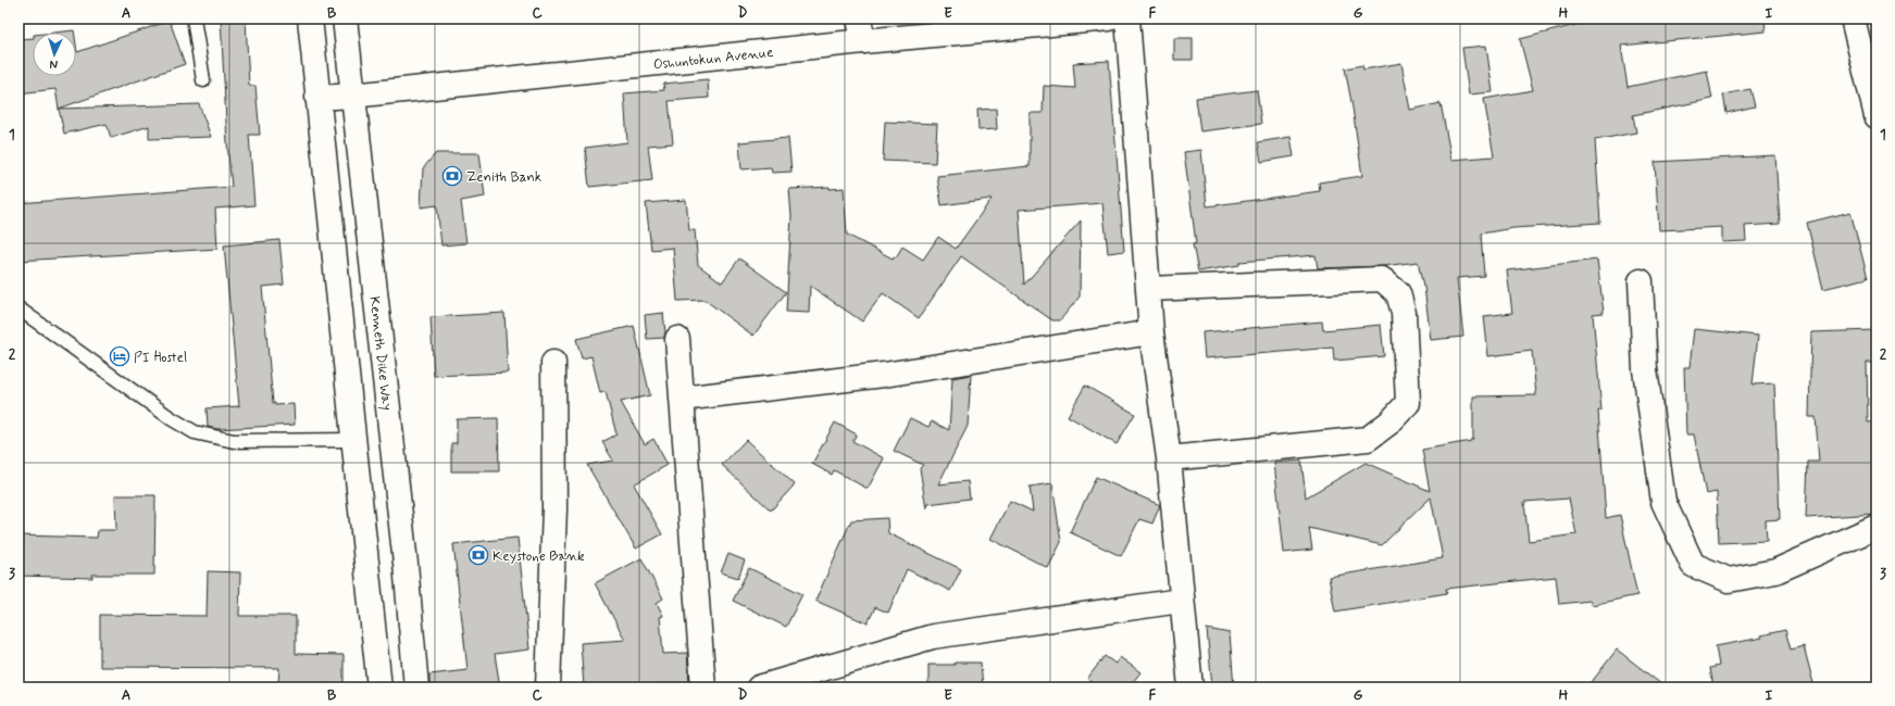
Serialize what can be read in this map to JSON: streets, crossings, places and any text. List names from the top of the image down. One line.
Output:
{"streets":{"main road":["Oshuntokun Avenue","Kenneth Dike Way"]},"crossings":[["Oshuntokun Avenue","Kenneth Dike Way"]],"places":{"bank":["Zenith Bank","Keystone Bank"],"hotel":["PI Hostel"]},"north":"bottom","grid":{"columns":["A","B","C","D","E","F","G","H","I"],"rows":["1","2","3"]}}
